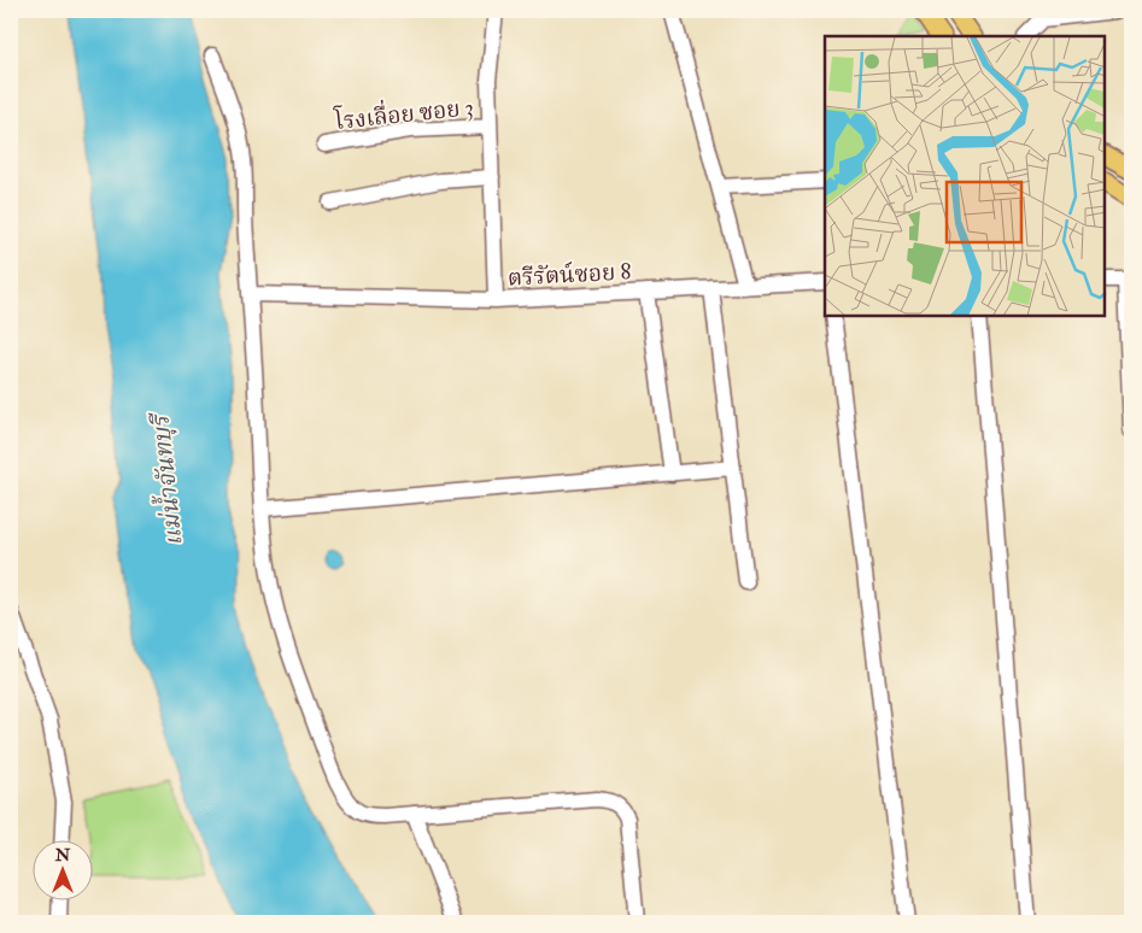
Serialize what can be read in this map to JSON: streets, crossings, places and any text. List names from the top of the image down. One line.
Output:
{"streets":{"street":["โรงเลื่อย ซอย 3","ตรีรัตน์ซอย 8"]},"crossings":[["โรงเลื่อย ซอย 3","ตรีรัตน์ซอย 8"]],"water":["แม่น้ำจันทบุรี"],"north":"top"}
